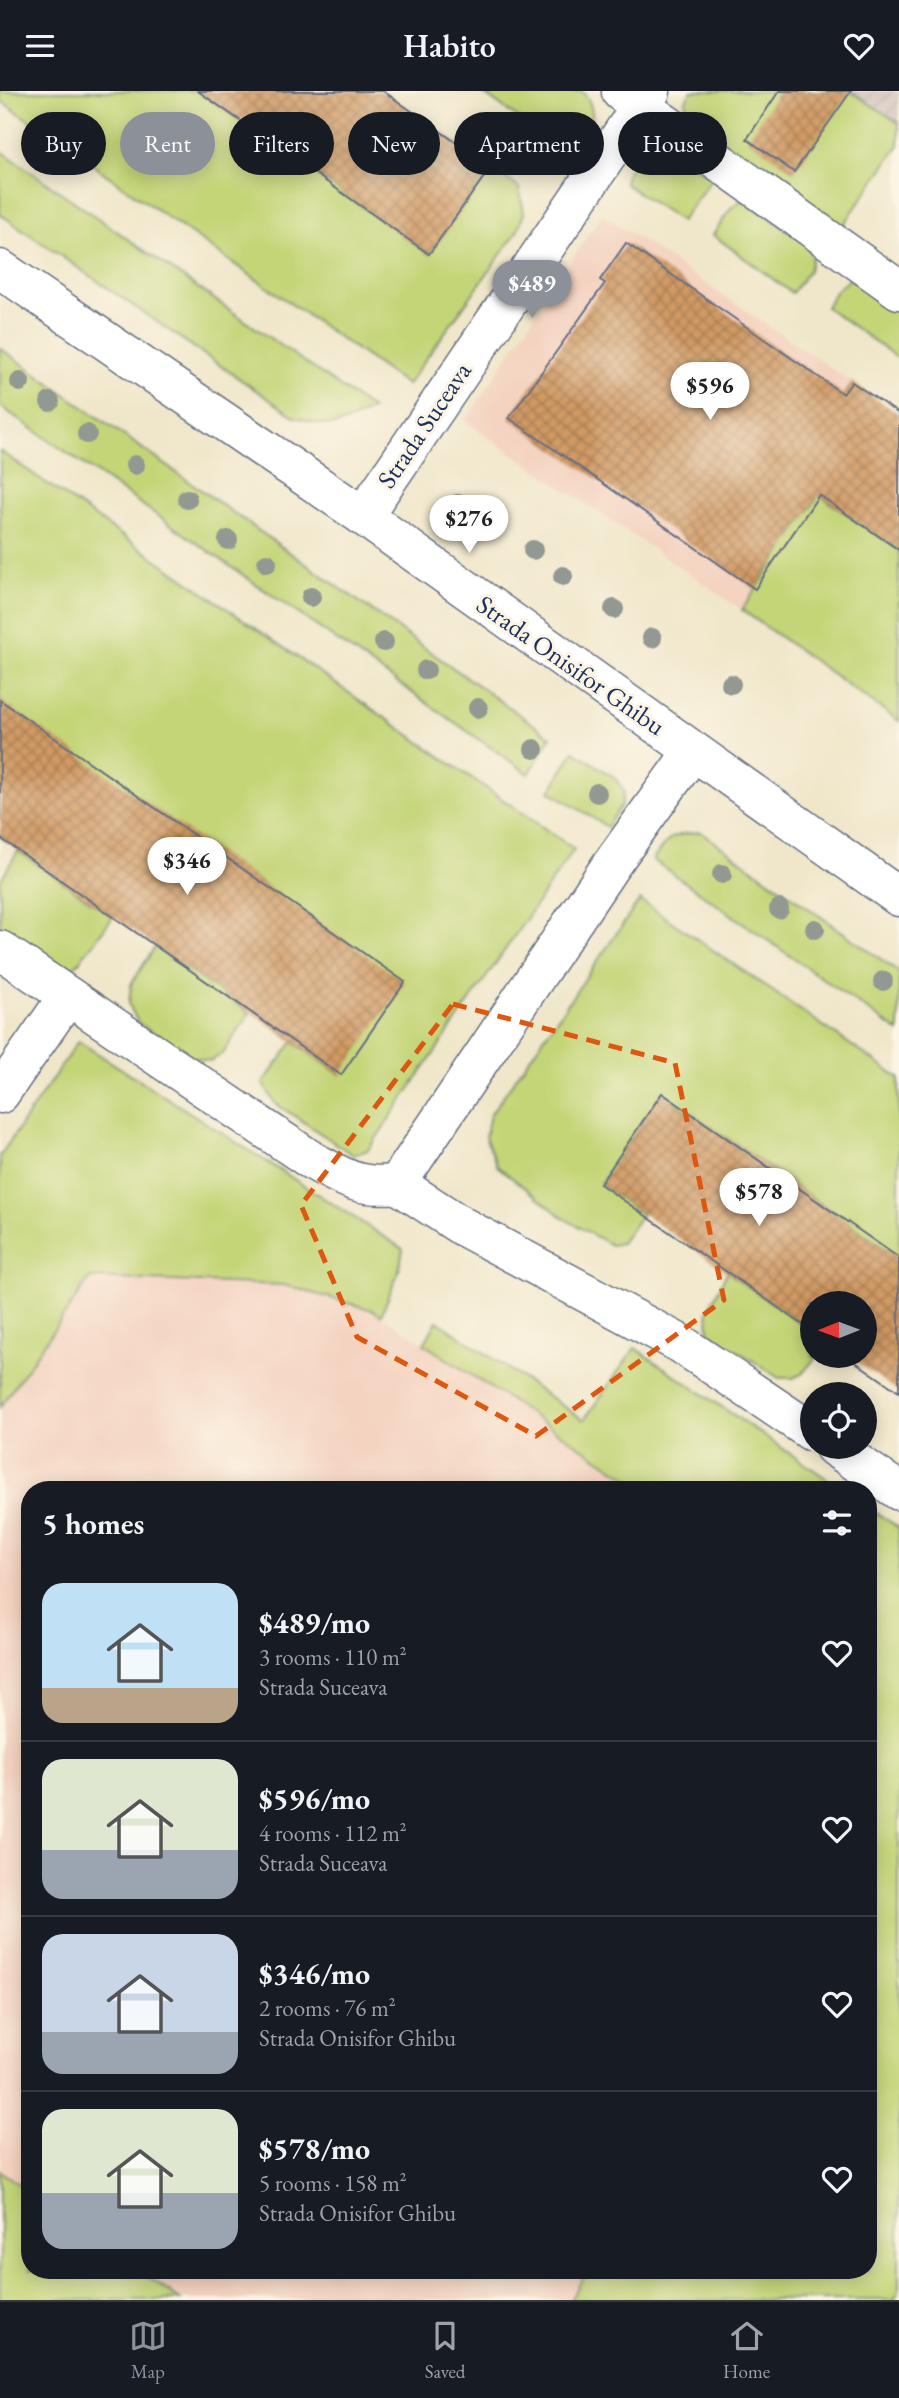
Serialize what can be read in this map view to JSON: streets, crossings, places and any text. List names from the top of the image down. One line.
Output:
{"streets":{"street":["Strada Suceava","Strada Onisifor Ghibu"]},"crossings":[["Strada Suceava","Strada Onisifor Ghibu"]],"north":"left","page":{"header":"Habito","chip":["Buy","Rent","Filters","New","Apartment","House"],"price":["$489","$596","$276","$346","$578"],"heading":"5 homes","list":[{"name":"$489/mo","note":"3 rooms · 110 m² · Strada Suceava"},{"name":"$596/mo","note":"4 rooms · 112 m² · Strada Suceava"},{"name":"$346/mo","note":"2 rooms · 76 m² · Strada Onisifor Ghibu"},{"name":"$578/mo","note":"5 rooms · 158 m² · Strada Onisifor Ghibu"}],"tabs":["Map","Saved","Home"]}}
